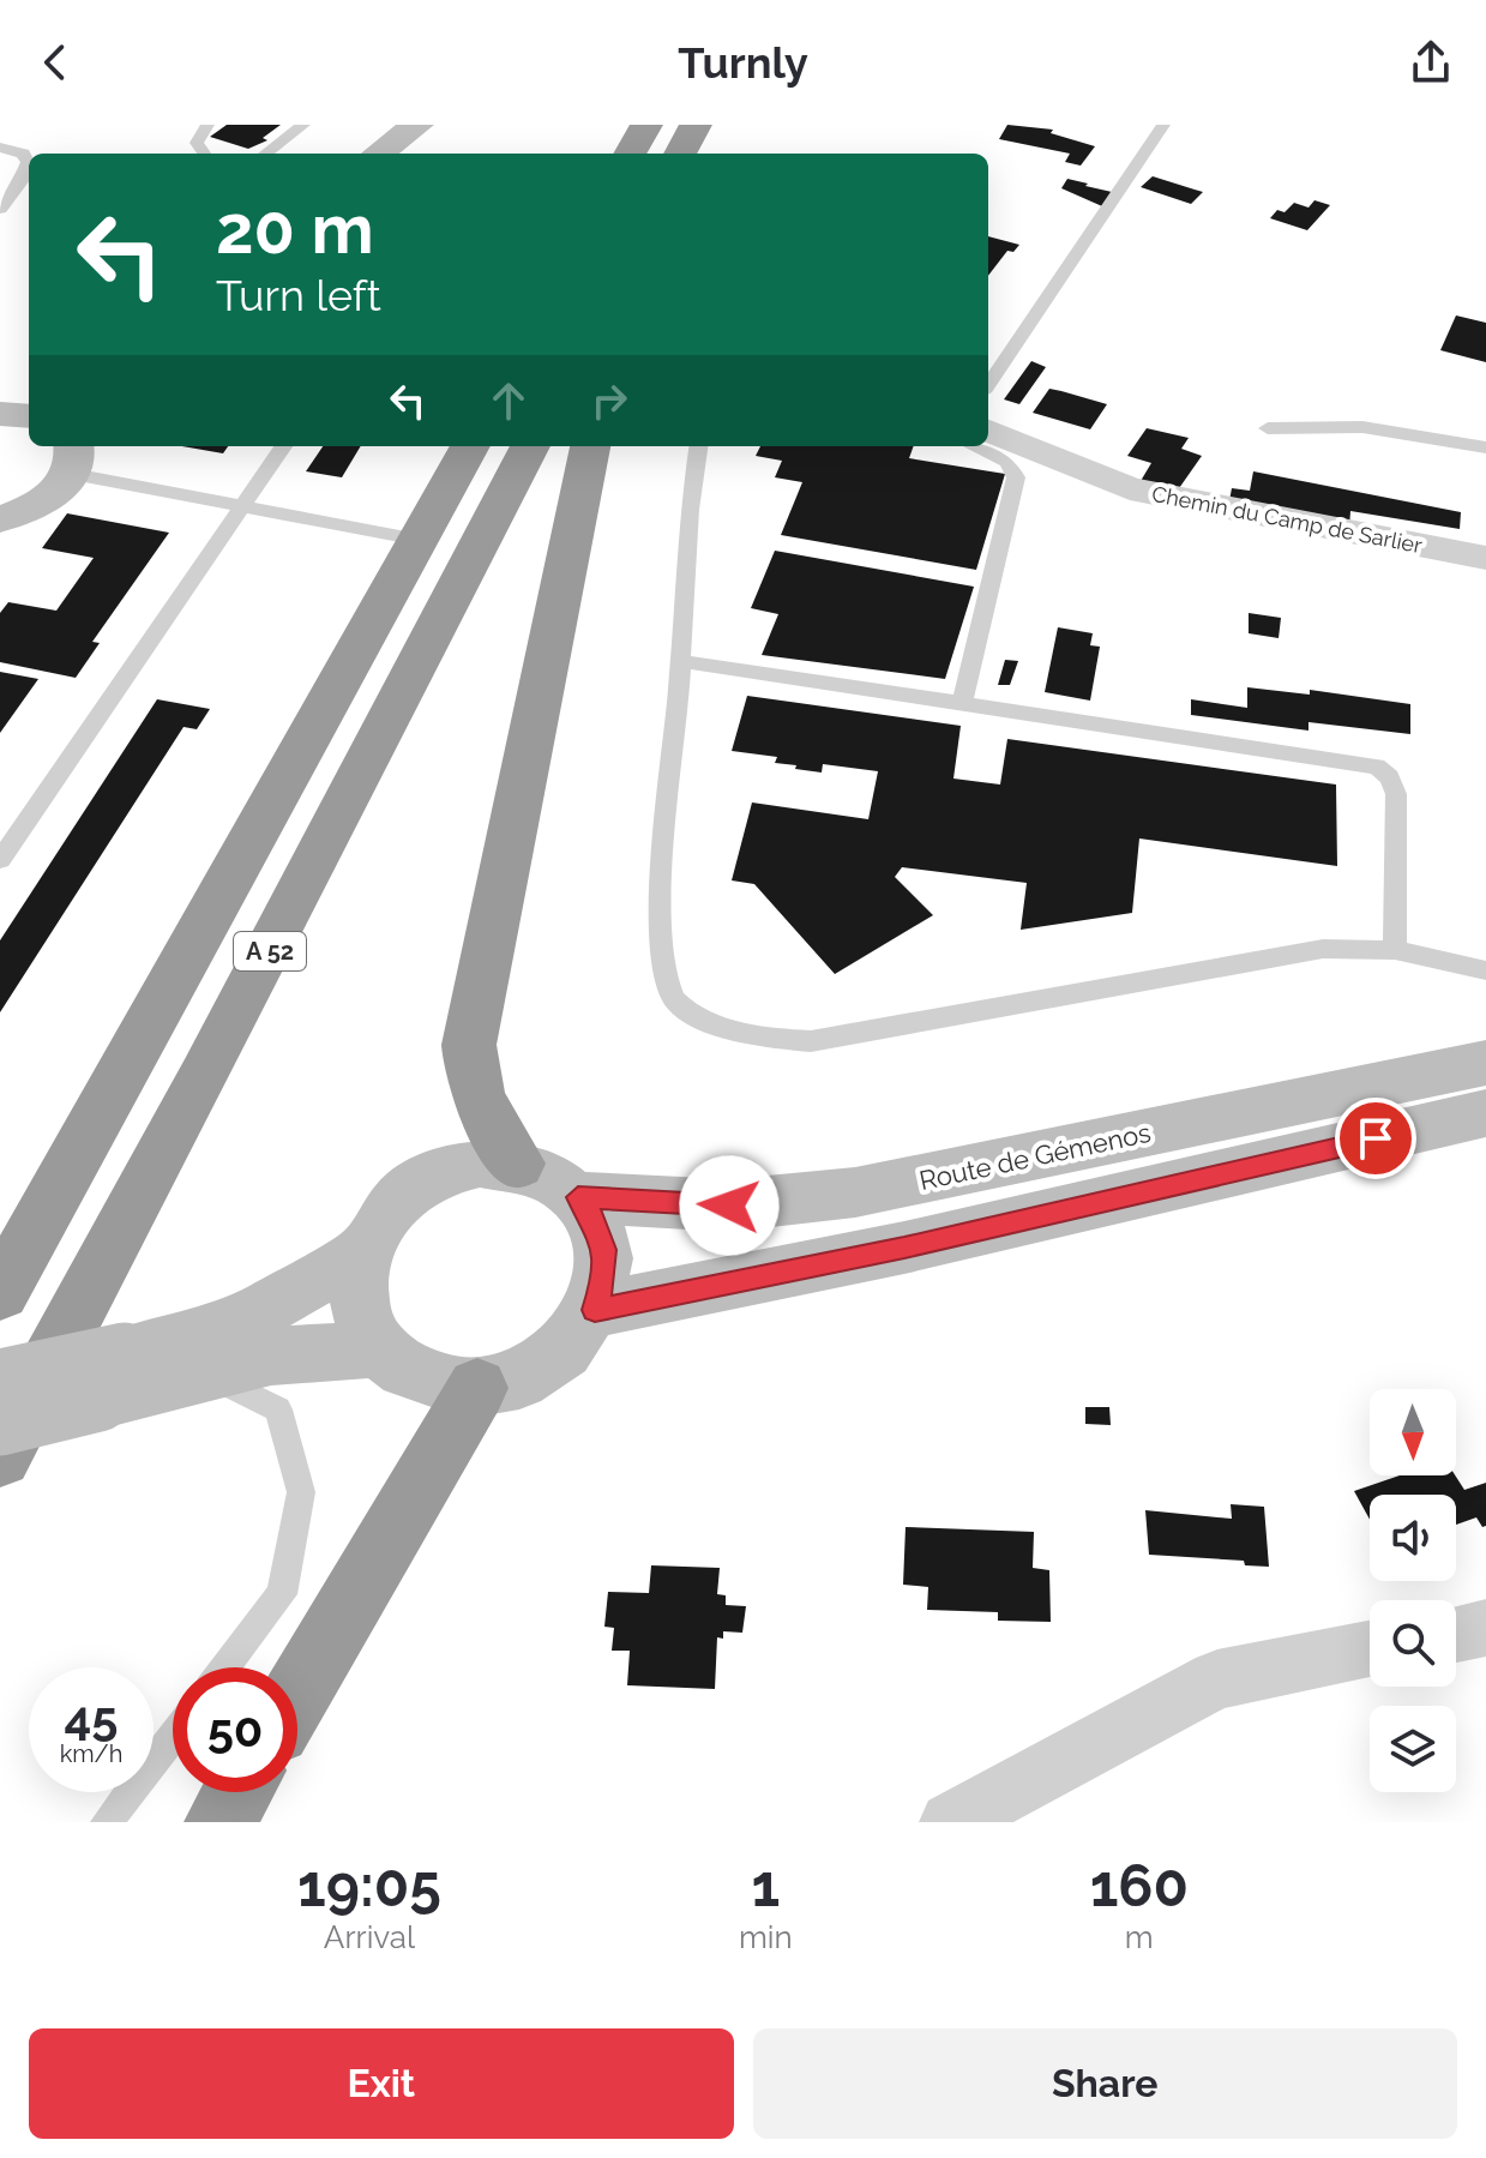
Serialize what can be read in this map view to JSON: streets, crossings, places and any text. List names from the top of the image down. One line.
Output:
{"streets":{"highway":["A 52"],"main road":["Route de Gémenos"],"street":["Chemin du Camp de Sarlier"]},"north":"bottom","page":{"header":"Turnly","turn":["20 m","Turn left"],"speed":"45 km/h","limit":"50","eta":["19:05","Arrival","1","min","160","m"],"buttons":["Exit","Share"]}}
